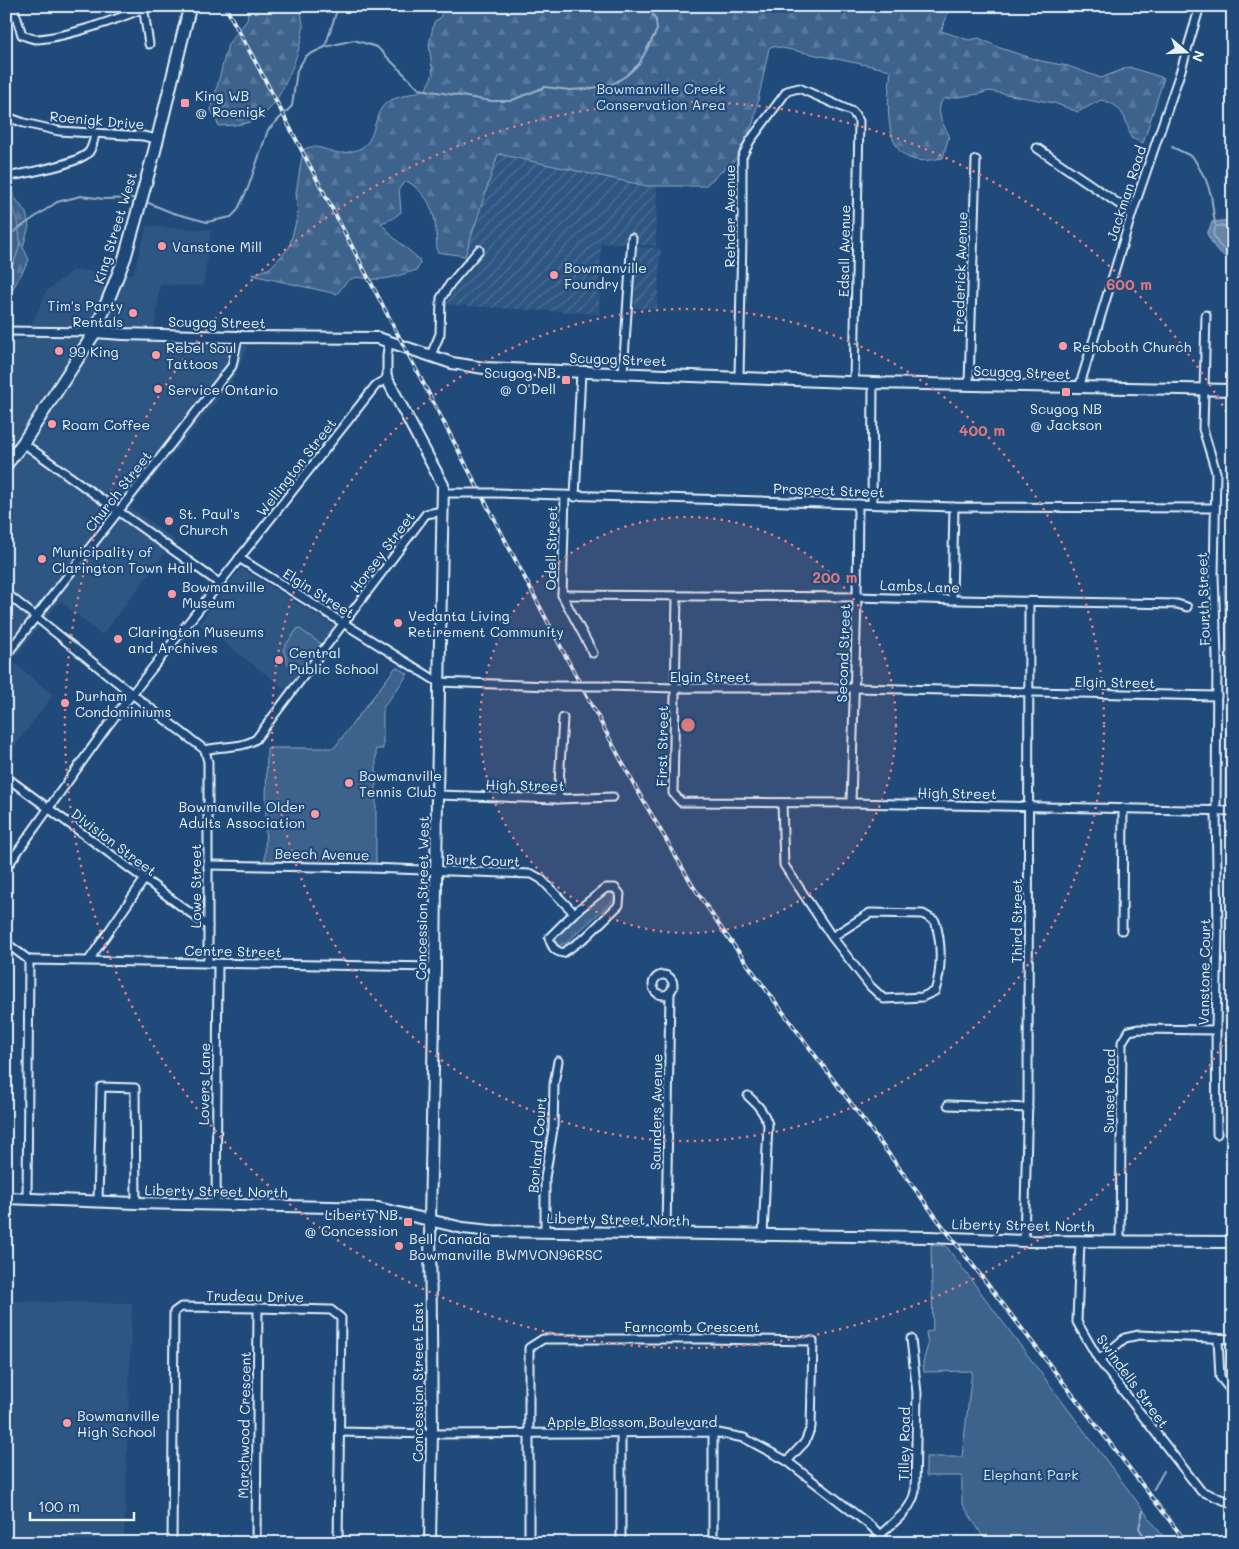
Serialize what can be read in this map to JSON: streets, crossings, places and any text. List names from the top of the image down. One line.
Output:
{"streets":{"main road":["King Street West"],"street":["Roenigk Drive","Jackman Road","Rehder Avenue","Edsall Avenue","Frederick Avenue","Scugog Street","Wellington Street","Prospect Street","Church Street","Odell Street","Horsey Street","Lambs Lane","Elgin Street","Fourth Street","Second Street","First Street","High Street","Division Street","Beech Avenue","Burk Court","Lowe Street","Concession Street West","Third Street","Centre Street","Vanstone Court","Lovers Lane","Sunset Road","Saunders Avenue","Borland Court","Liberty Street North","Trudeau Drive","Farncomb Crescent","Swindells Street","Concession Street East","Apple Blossom Boulevard","Marchwood Crescent","Tilley Road"]},"crossings":[["Roenigk Drive","King Street West"],["Jackman Road","Scugog Street"],["Rehder Avenue","Edsall Avenue"],["Rehder Avenue","Scugog Street"],["King Street West","Scugog Street"],["Edsall Avenue","Scugog Street"],["Frederick Avenue","Scugog Street"],["Scugog Street","Church Street"],["Scugog Street","Odell Street"],["Scugog Street","Fourth Street"],["Wellington Street","Elgin Street"],["Wellington Street","Division Street"],["Wellington Street","Concession Street West"],["Prospect Street","Odell Street"],["Prospect Street","Fourth Street"],["Prospect Street","Second Street"],["Prospect Street","Concession Street West"],["Odell Street","Lambs Lane"],["Horsey Street","Elgin Street"],["Horsey Street","Lowe Street"],["Horsey Street","Concession Street West"],["Lambs Lane","Second Street"],["Lambs Lane","First Street"],["Lambs Lane","Third Street"],["Elgin Street","Fourth Street"],["Elgin Street","Second Street"],["Elgin Street","First Street"],["Elgin Street","Concession Street West"],["Elgin Street","Third Street"],["Fourth Street","High Street"],["Fourth Street","Vanstone Court"],["Second Street","High Street"],["First Street","High Street"],["High Street","Concession Street West"],["High Street","Third Street"],["High Street","Vanstone Court"],["Division Street","Lowe Street"],["Beech Avenue","Burk Court"],["Beech Avenue","Lowe Street"],["Beech Avenue","Concession Street West"],["Burk Court","Concession Street West"],["Lowe Street","Centre Street"],["Concession Street West","Centre Street"],["Concession Street West","Liberty Street North"],["Concession Street West","Concession Street East"],["Third Street","Liberty Street North"],["Centre Street","Lovers Lane"],["Vanstone Court","Sunset Road"],["Lovers Lane","Liberty Street North"],["Sunset Road","Liberty Street North"],["Saunders Avenue","Liberty Street North"],["Borland Court","Liberty Street North"],["Liberty Street North","Swindells Street"],["Liberty Street North","Concession Street East"],["Trudeau Drive","Apple Blossom Boulevard"],["Trudeau Drive","Marchwood Crescent"],["Farncomb Crescent","Apple Blossom Boulevard"],["Concession Street East","Apple Blossom Boulevard"],["Apple Blossom Boulevard","Tilley Road"]],"parks":["Bowmanville Creek Conservation Area","Elephant Park"],"places":{"transit":["King WB @ Roenigk","Scugog NB @ O'Dell","Scugog NB @ Jackson","Liberty NB @ Concession"],"other":["Vanstone Mill","Bowmanville Foundry","Tim's Party Rentals","Rehoboth Church","99 King","Rebel Soul Tattoos","Service Ontario","Roam Coffee","St. Paul's Church","Municipality of Clarington Town Hall","Bowmanville Museum","Vedanta Living Retirement Community","Clarington Museums and Archives","Central Public School","Durham Condominiums","Bowmanville Tennis Club","Bowmanville Older Adults Association","Bell Canada Bowmanville BWMVON96RSC","Bowmanville High School"]},"scale_bar":"100 m","north":"right","rings":["600 m","400 m","200 m"]}
